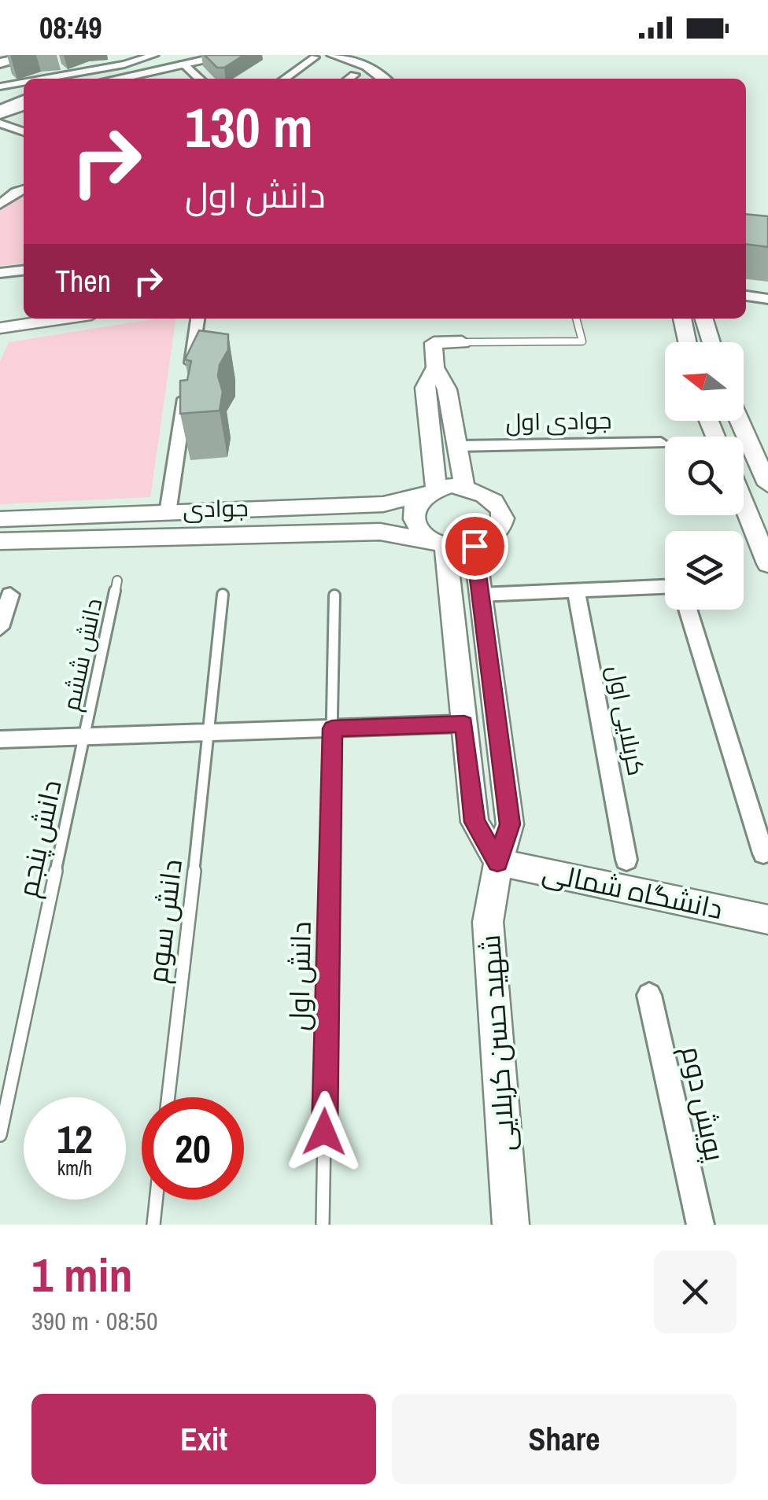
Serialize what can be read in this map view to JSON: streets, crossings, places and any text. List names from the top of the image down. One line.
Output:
{"streets":{"street":["جوادی اول","جوادی","کربلایی اول","دانشگاه شمالی","شهید حسن کربلایی","پویش دوم"],"lane":["دانش ششم","دانش پنجم","دانش سوم","دانش اول"]},"crossings":[["جوادی","شهید حسن کربلایی"],["دانش ششم","دانش پنجم"],["دانشگاه شمالی","شهید حسن کربلایی"]],"north":"left","page":{"status":"08:49","turn":["130 m","دانش اول"],"then":"Then","speed":"12 km/h","limit":"20","heading":["1 min","390 m · 08:50"],"buttons":["Exit","Share"]}}
